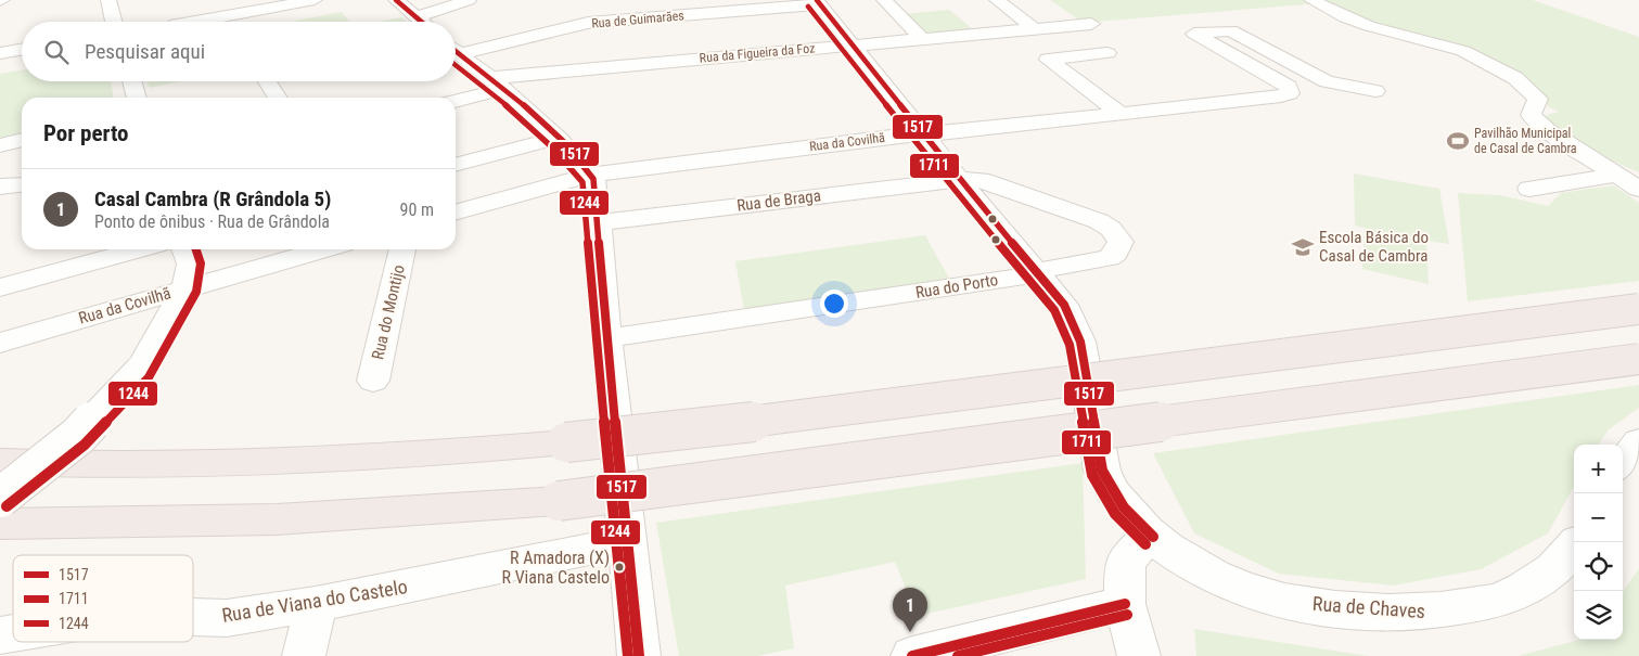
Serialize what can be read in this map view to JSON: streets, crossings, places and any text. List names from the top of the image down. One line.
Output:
{"streets":{"street":["Rua de Guimarães","Rua da Figueira da Foz","Rua da Covilhã","Rua de Braga","Rua do Porto","Rua do Montijo","Rua de Viana do Castelo","Rua de Chaves"]},"crossings":[["Rua de Guimarães","Rua de Chaves"],["Rua da Figueira da Foz","Rua de Chaves"],["Rua da Covilhã","Rua de Chaves"],["Rua de Braga","Rua do Porto"],["Rua de Braga","Rua de Chaves"],["Rua do Porto","Rua de Chaves"]],"places":{"sports":["Pavilhão Municipal de Casal de Cambra"],"school or university":["Escola Básica do Casal de Cambra"],"other":["R Amadora (X) R Viana Castelo"]},"lines":["transit line 1517","transit line 1711","transit line 1244"],"legend":["1517","1711","1244"],"page":{"search":"Pesquisar aqui","heading":"Por perto","list":[{"mark":"1","name":"Casal Cambra (R Grândola 5)","note":"Ponto de ônibus · Rua de Grândola","value":"90 m"}],"map_buttons":["+","−"],"pins":"1"}}
